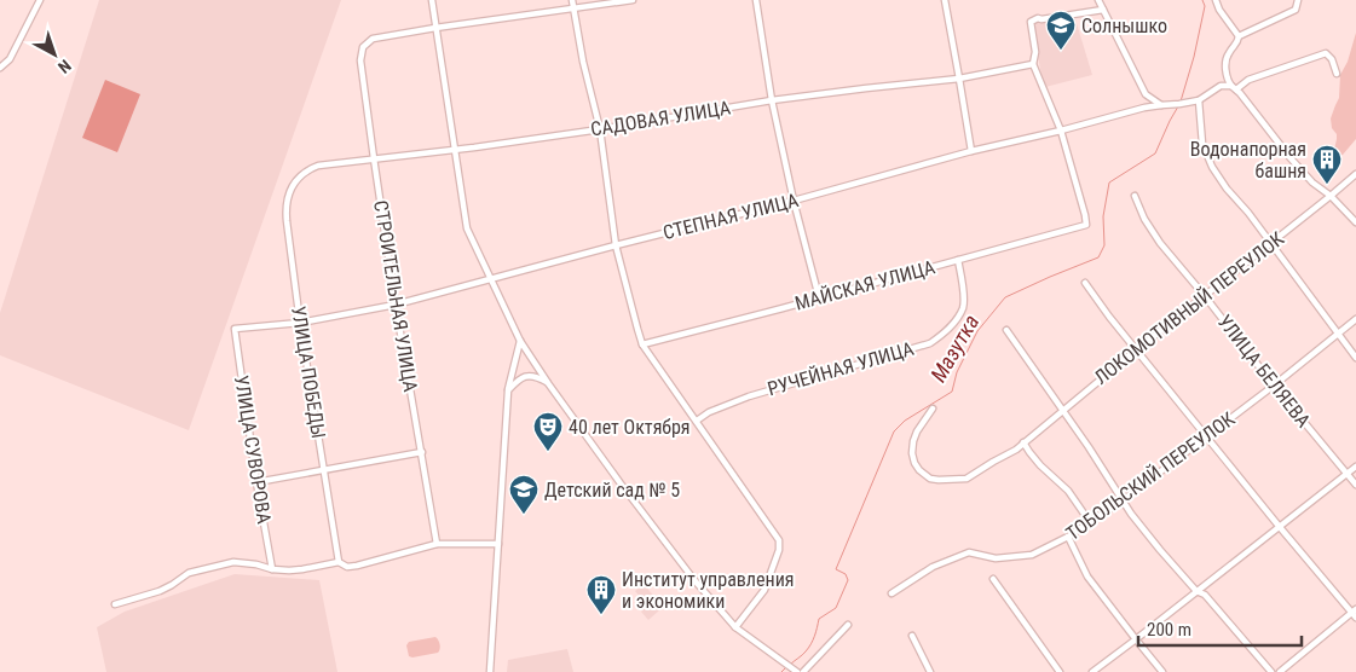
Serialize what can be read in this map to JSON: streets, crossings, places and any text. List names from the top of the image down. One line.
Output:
{"streets":{"street":["САДОВАЯ УЛИЦА","СТЕПНАЯ УЛИЦА","МАЙСКАЯ УЛИЦА","СТРОИТЕЛЬНАЯ УЛИЦА","ЛОКОМОТИВНЫЙ ПЕРЕУЛОК","РУЧЕЙНАЯ УЛИЦА","УЛИЦА БЕЛЯЕВА","УЛИЦА ПОБЕДЫ","УЛИЦА СУВОРОВА","ТОБОЛЬСКИЙ ПЕРЕУЛОК"]},"crossings":[["САДОВАЯ УЛИЦА","СТРОИТЕЛЬНАЯ УЛИЦА"],["САДОВАЯ УЛИЦА","УЛИЦА ПОБЕДЫ"],["СТЕПНАЯ УЛИЦА","МАЙСКАЯ УЛИЦА"],["СТЕПНАЯ УЛИЦА","СТРОИТЕЛЬНАЯ УЛИЦА"],["СТЕПНАЯ УЛИЦА","УЛИЦА ПОБЕДЫ"],["СТЕПНАЯ УЛИЦА","УЛИЦА СУВОРОВА"],["МАЙСКАЯ УЛИЦА","РУЧЕЙНАЯ УЛИЦА"],["ЛОКОМОТИВНЫЙ ПЕРЕУЛОК","УЛИЦА БЕЛЯЕВА"],["УЛИЦА БЕЛЯЕВА","ТОБОЛЬСКИЙ ПЕРЕУЛОК"]],"water":["Мазутка"],"places":{"school or university":["Солнышко","Детский сад № 5"],"building":["Водонапорная башня","Институт управления и экономики"],"theatre":["40 лет Октября"]},"scale_bar":"200 m","north":"bottom right"}
